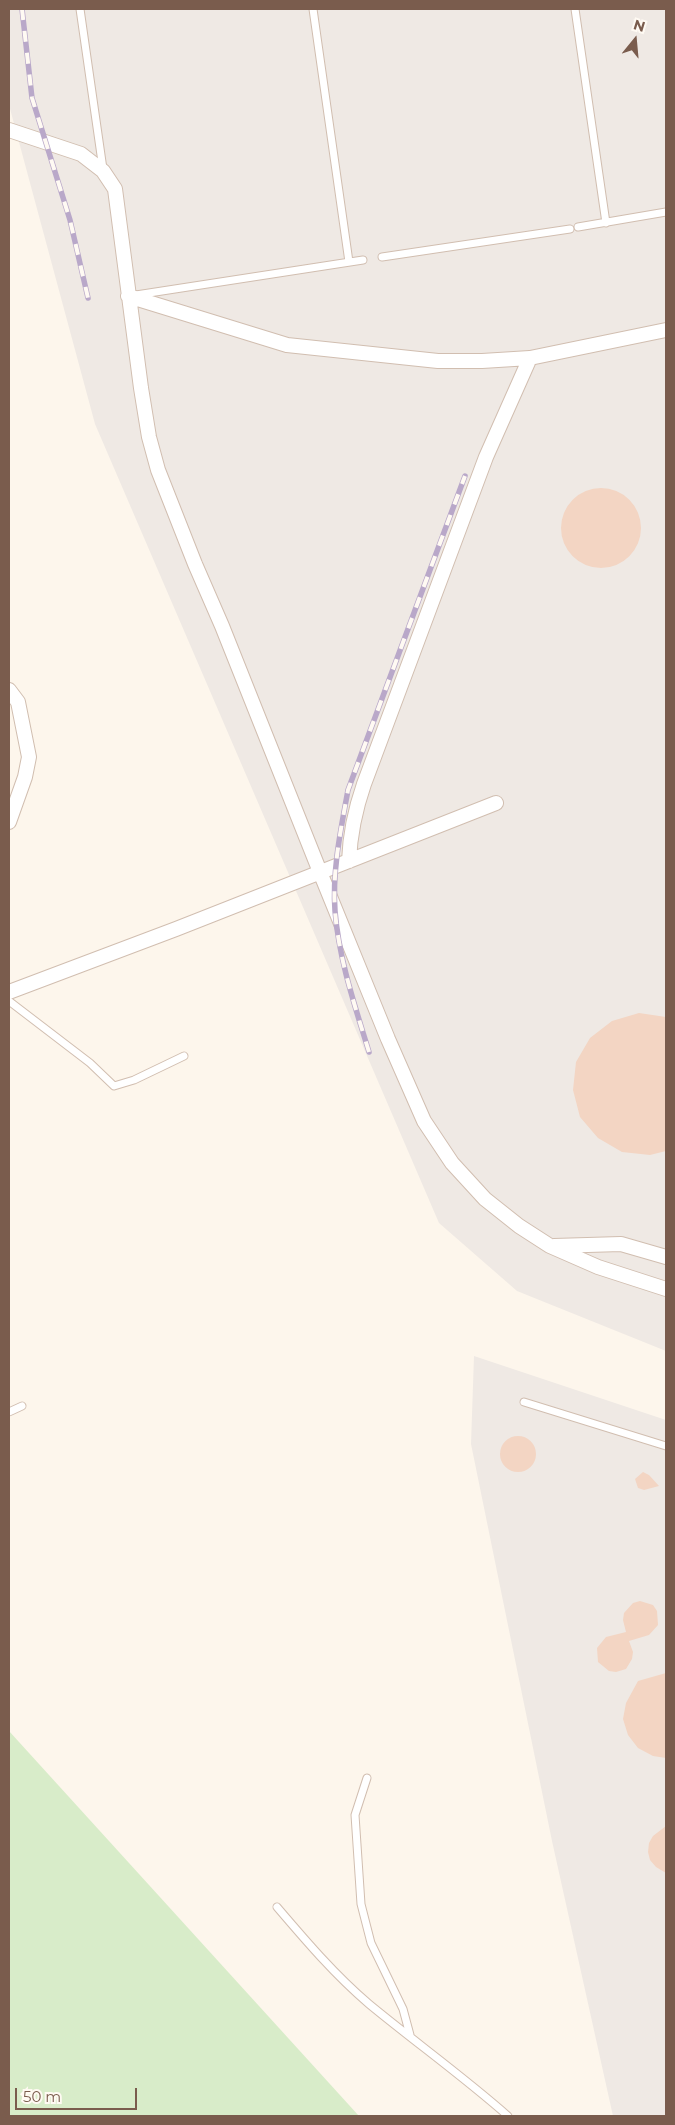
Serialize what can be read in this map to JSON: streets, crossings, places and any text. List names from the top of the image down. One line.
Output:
{"scale_bar":"50 m","north":"top"}
